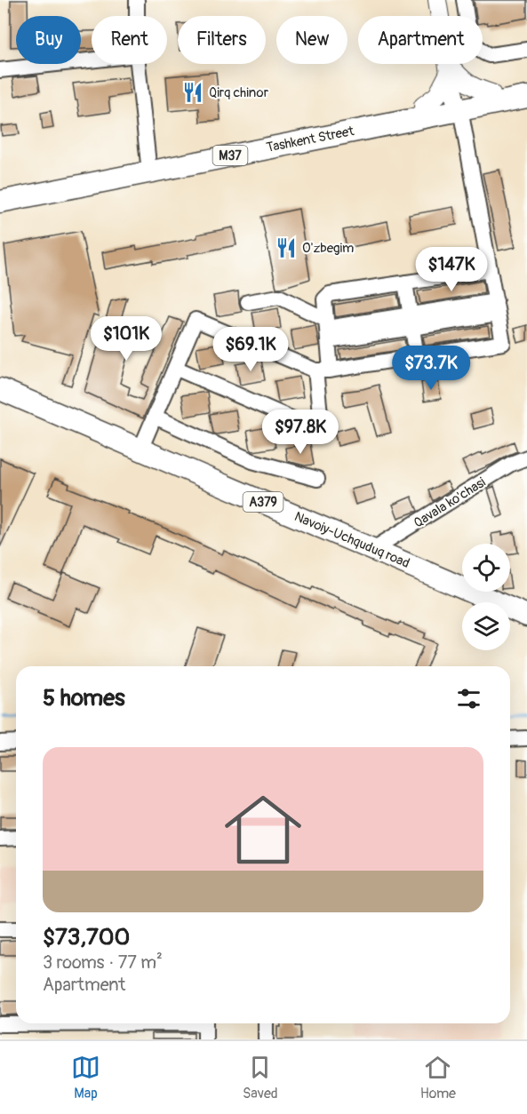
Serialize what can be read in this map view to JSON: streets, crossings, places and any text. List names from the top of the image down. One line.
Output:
{"streets":{"highway":["Tashkent Street","M37","A379","Navoiy-Uchquduq road"],"street":["Qavala ko'chasi"]},"crossings":[["Qavala ko'chasi","Navoiy-Uchquduq road"]],"places":{"restaurant":["Qirq chinor","O'zbegim"]},"page":{"chip":["Buy","Rent","Filters","New","Apartment"],"price":["$147K","$101K","$69.1K","$73.7K","$97.8K"],"heading":"5 homes","list":[{"name":"$73,700","note":"3 rooms · 77 m² · Apartment"}],"tabs":["Map","Saved","Home"]}}
